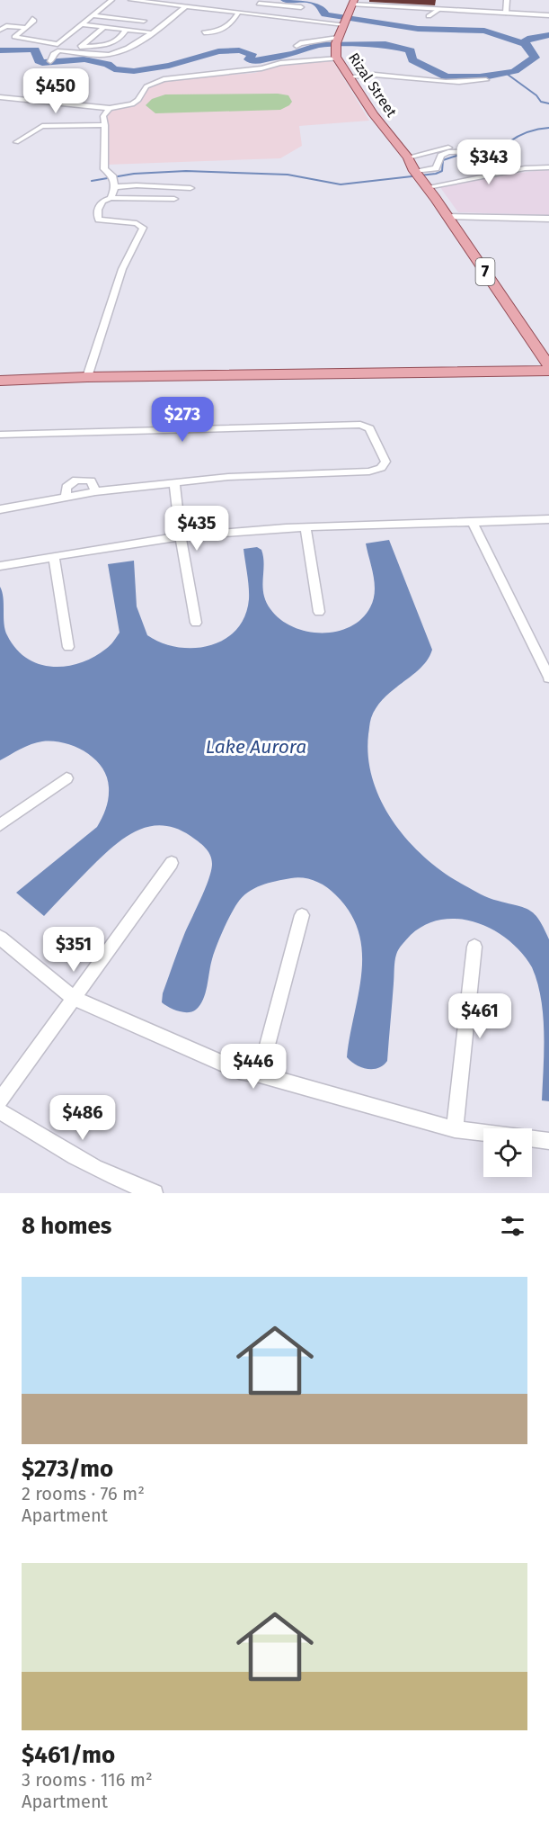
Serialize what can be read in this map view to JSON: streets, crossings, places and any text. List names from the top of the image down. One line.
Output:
{"streets":{"main road":["Rizal Street","7"]},"crossings":[["Rizal Street","7"]],"water":["Lake Aurora"],"page":{"price":["$450","$343","$273","$435","$351","$461","$446","$486"],"heading":"8 homes","list":[{"name":"$273/mo","note":"2 rooms · 76 m² · Apartment"},{"name":"$461/mo","note":"3 rooms · 116 m² · Apartment"}]}}
